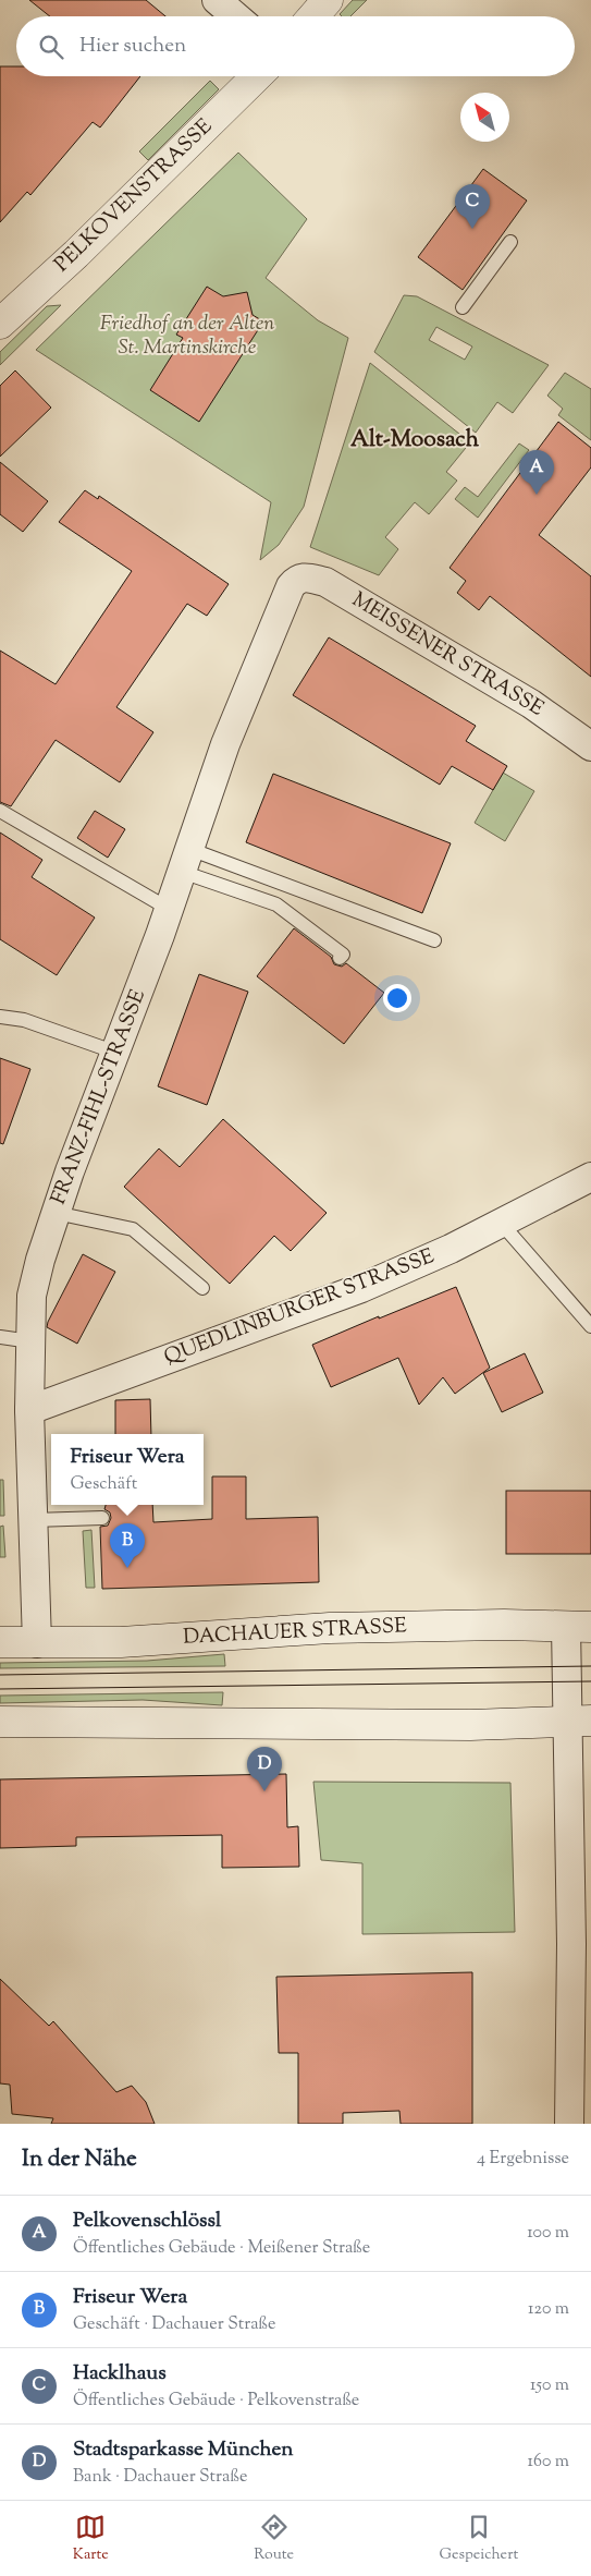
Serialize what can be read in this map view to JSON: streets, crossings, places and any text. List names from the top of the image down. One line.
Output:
{"streets":{"main road":["PELKOVENSTRASSE","DACHAUER STRASSE"],"street":["MEISSENER STRASSE","FRANZ-FIHL-STRASSE","QUEDLINBURGER STRASSE"]},"crossings":[["MEISSENER STRASSE","FRANZ-FIHL-STRASSE"],["FRANZ-FIHL-STRASSE","QUEDLINBURGER STRASSE"],["FRANZ-FIHL-STRASSE","DACHAUER STRASSE"]],"districts":["Alt-Moosach"],"parks":["Friedhof an der Alten St. Martinskirche"],"north":"top left","page":{"search":"Hier suchen","pins":["C","A","B","D"],"popup":["Friseur Wera","Geschäft"],"heading":["In der Nähe","4 Ergebnisse"],"list":[{"mark":"A","name":"Pelkovenschlössl","note":"Öffentliches Gebäude · Meißener Straße","value":"100 m"},{"mark":"B","name":"Friseur Wera","note":"Geschäft · Dachauer Straße","value":"120 m"},{"mark":"C","name":"Hacklhaus","note":"Öffentliches Gebäude · Pelkovenstraße","value":"150 m"},{"mark":"D","name":"Stadtsparkasse München","note":"Bank · Dachauer Straße","value":"160 m"}],"nav":["Karte","Route","Gespeichert"]}}
